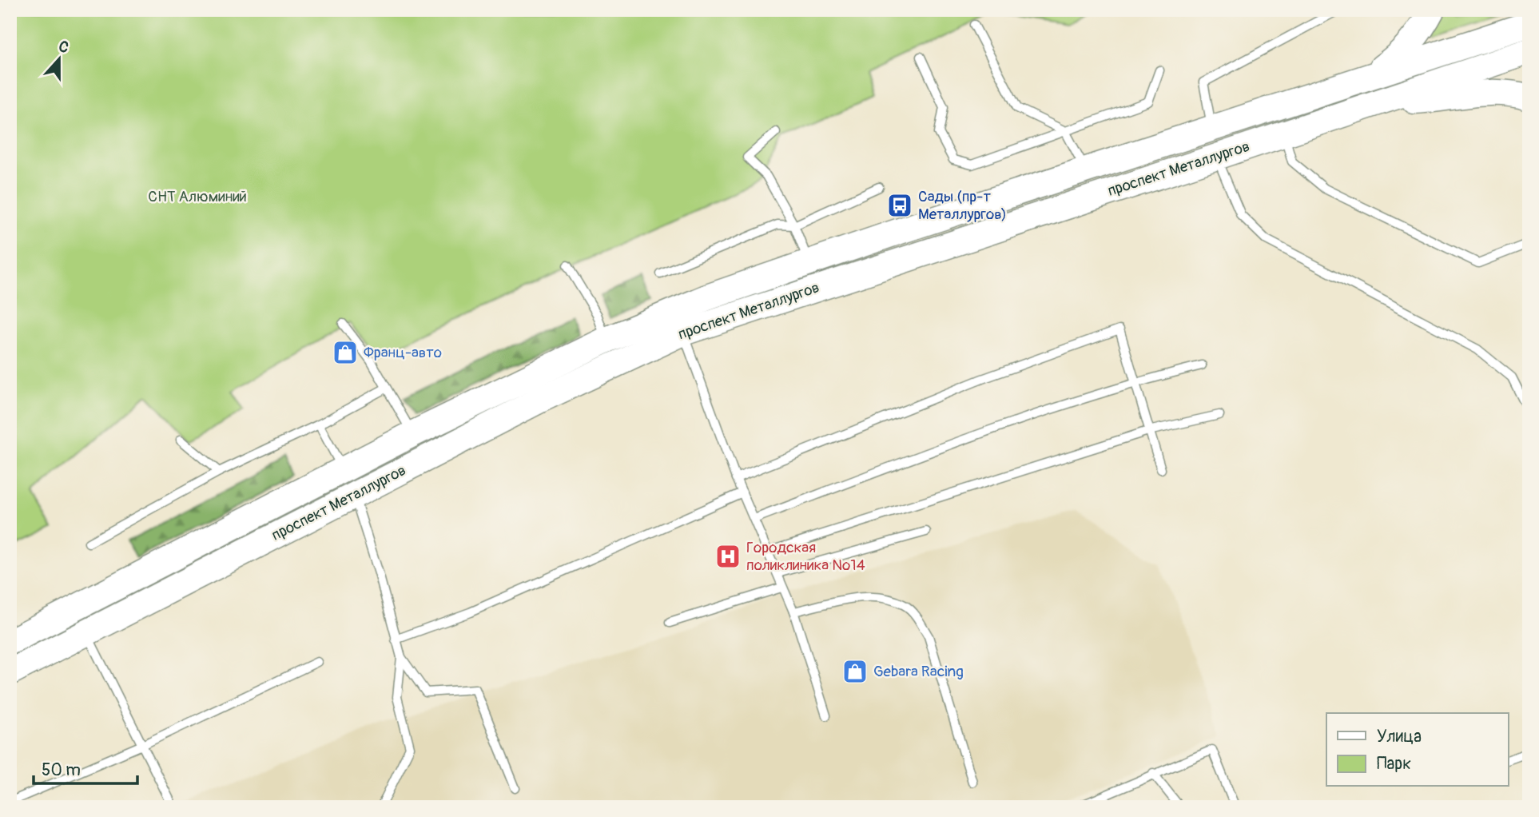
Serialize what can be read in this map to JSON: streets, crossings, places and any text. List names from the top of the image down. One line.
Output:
{"streets":{"main road":["проспект Металлургов"]},"parks":["СНТ Алюминий"],"places":{"bus stop":["Сады (пр-т Металлургов)"],"shop":["Франц-авто","Gebara Racing"],"hospital":["Городская поликлиника №14"]},"legend":["Улица","Парк"],"scale_bar":"50 m","north":"top"}
